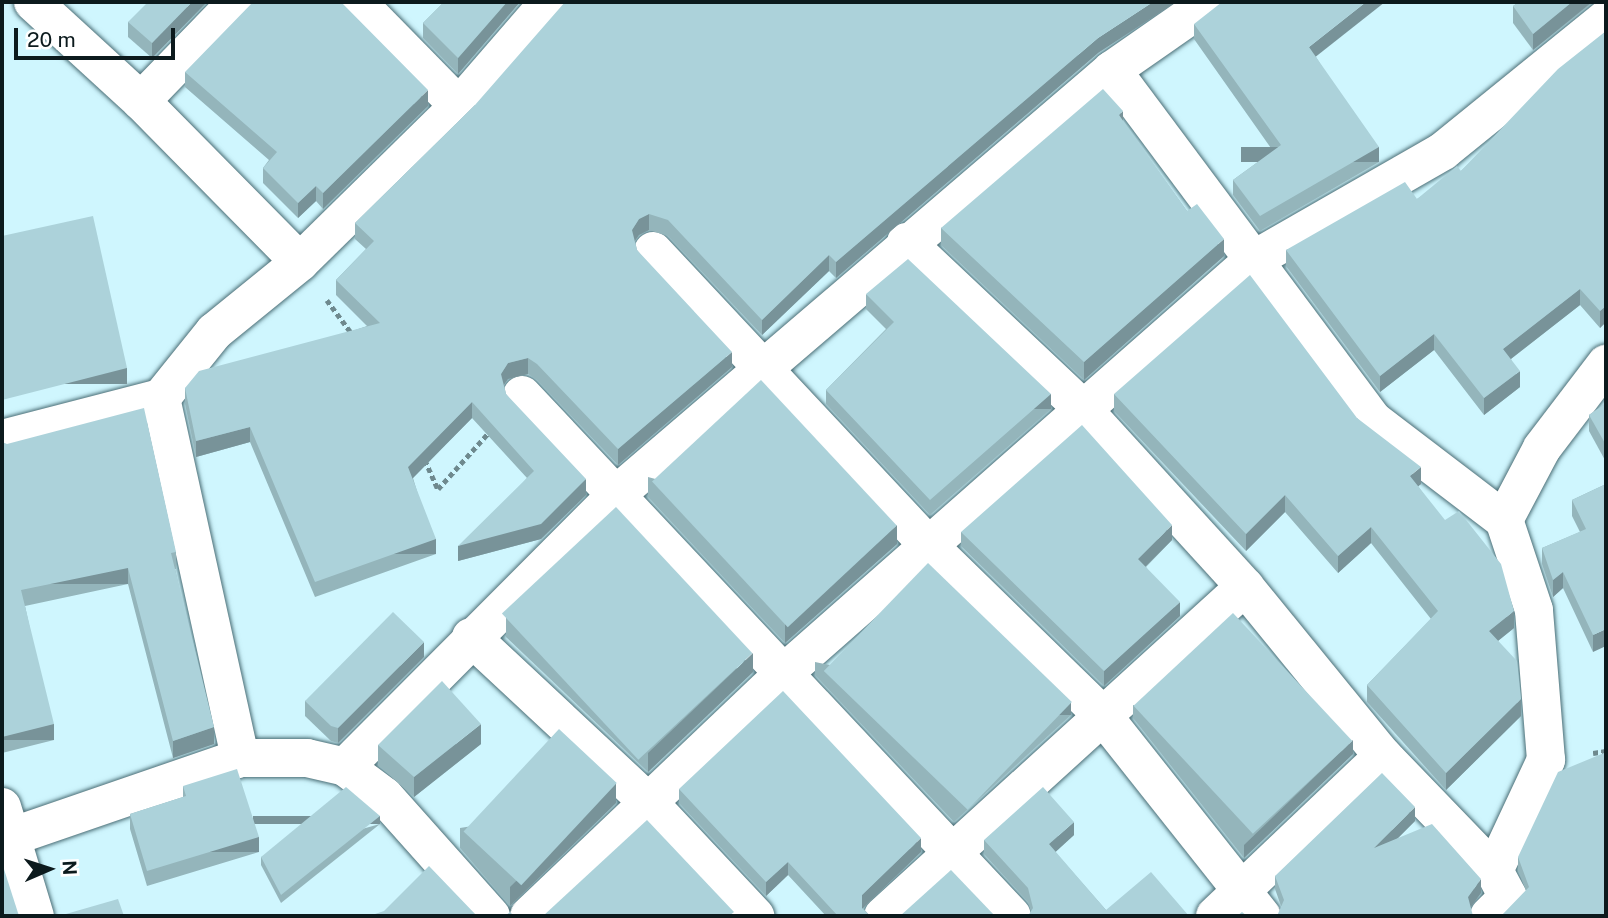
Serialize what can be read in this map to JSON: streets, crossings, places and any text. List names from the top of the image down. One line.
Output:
{"scale_bar":"20 m","north":"right"}
